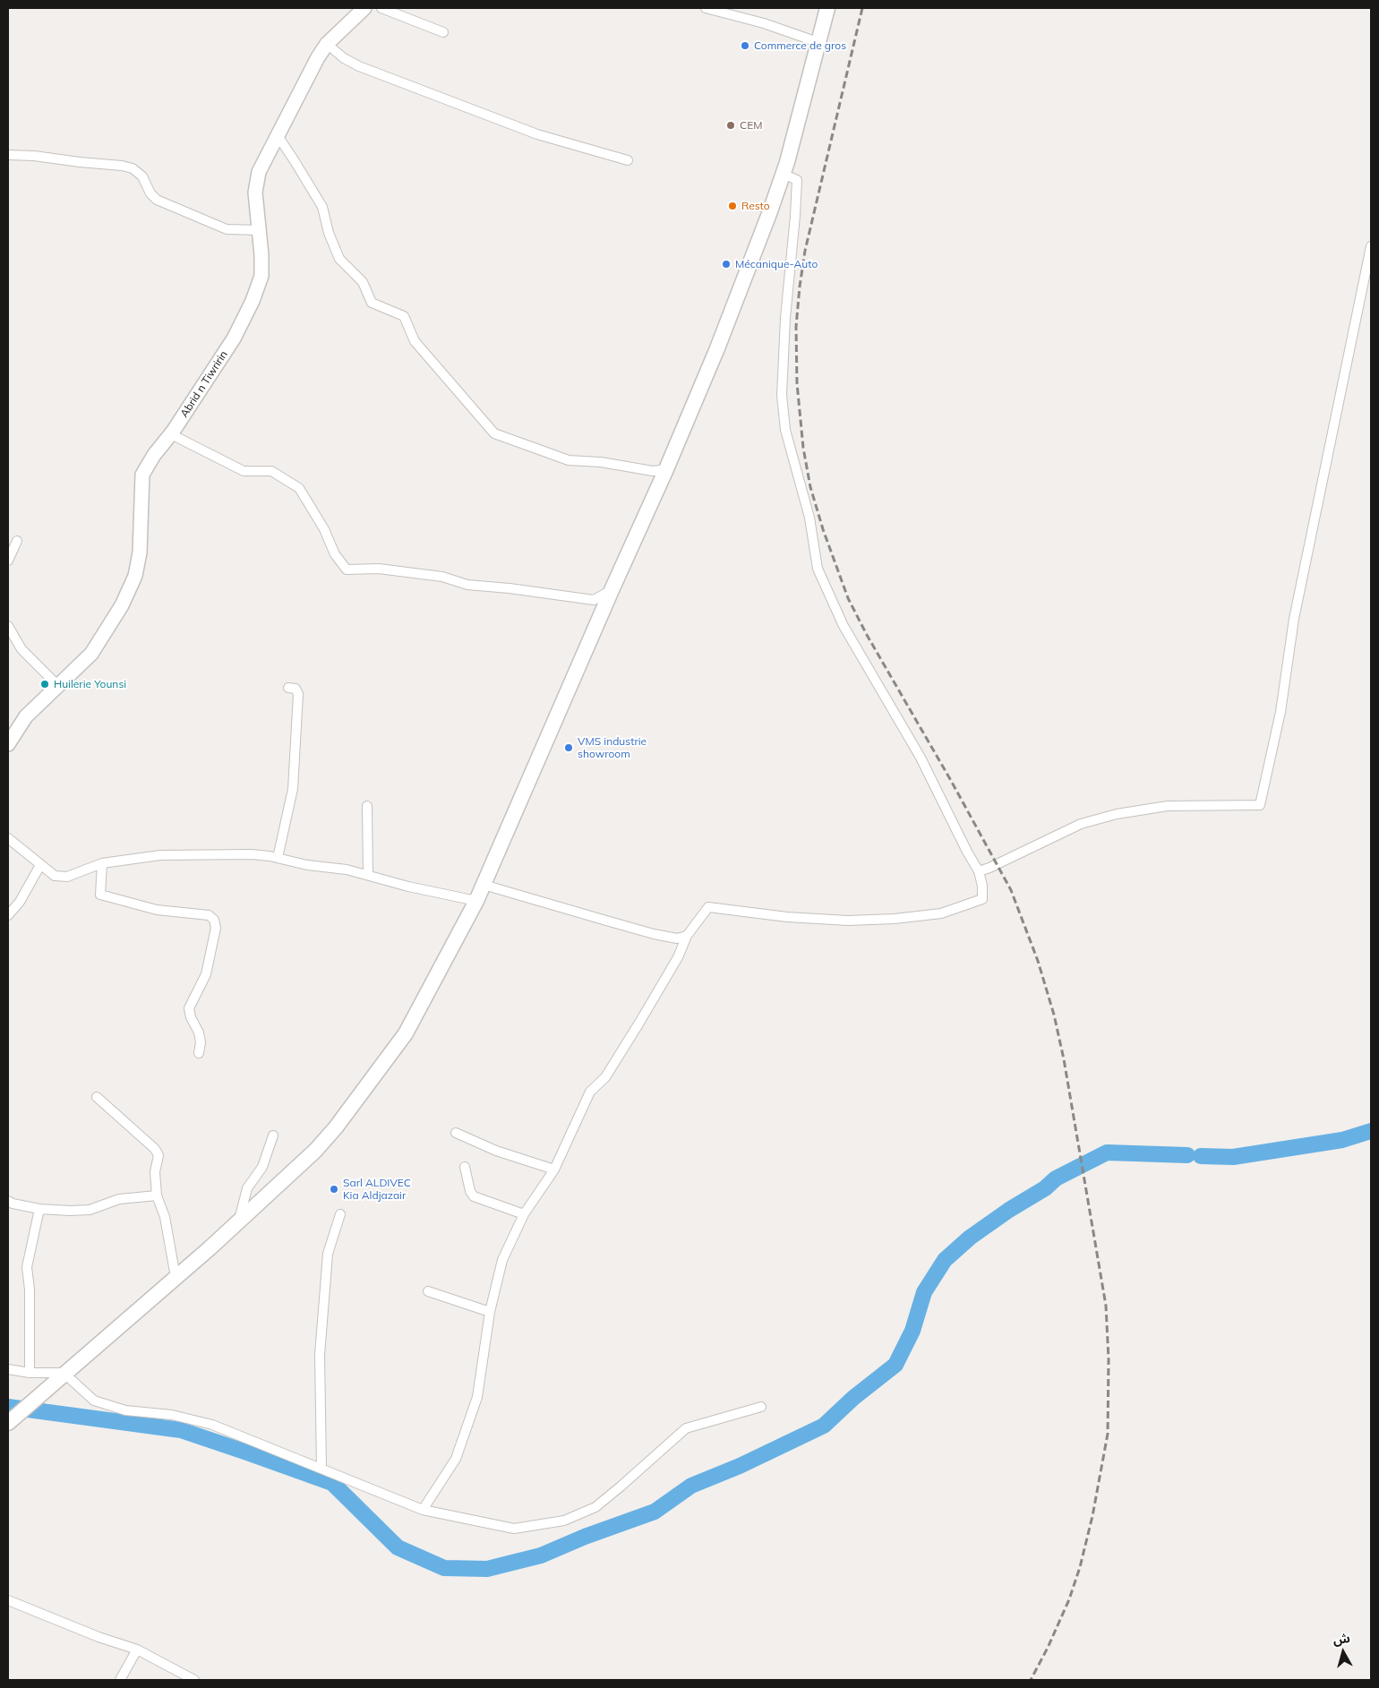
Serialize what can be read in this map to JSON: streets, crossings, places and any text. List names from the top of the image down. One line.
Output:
{"streets":{"street":["Abrid n Tiwririn"]},"places":["Commerce de gros","CEM","Resto","Mécanique-Auto","Huilerie Younsi","VMS industrie showroom","Sarl ALDIVEC Kia Aldjazair"],"north":"top"}
